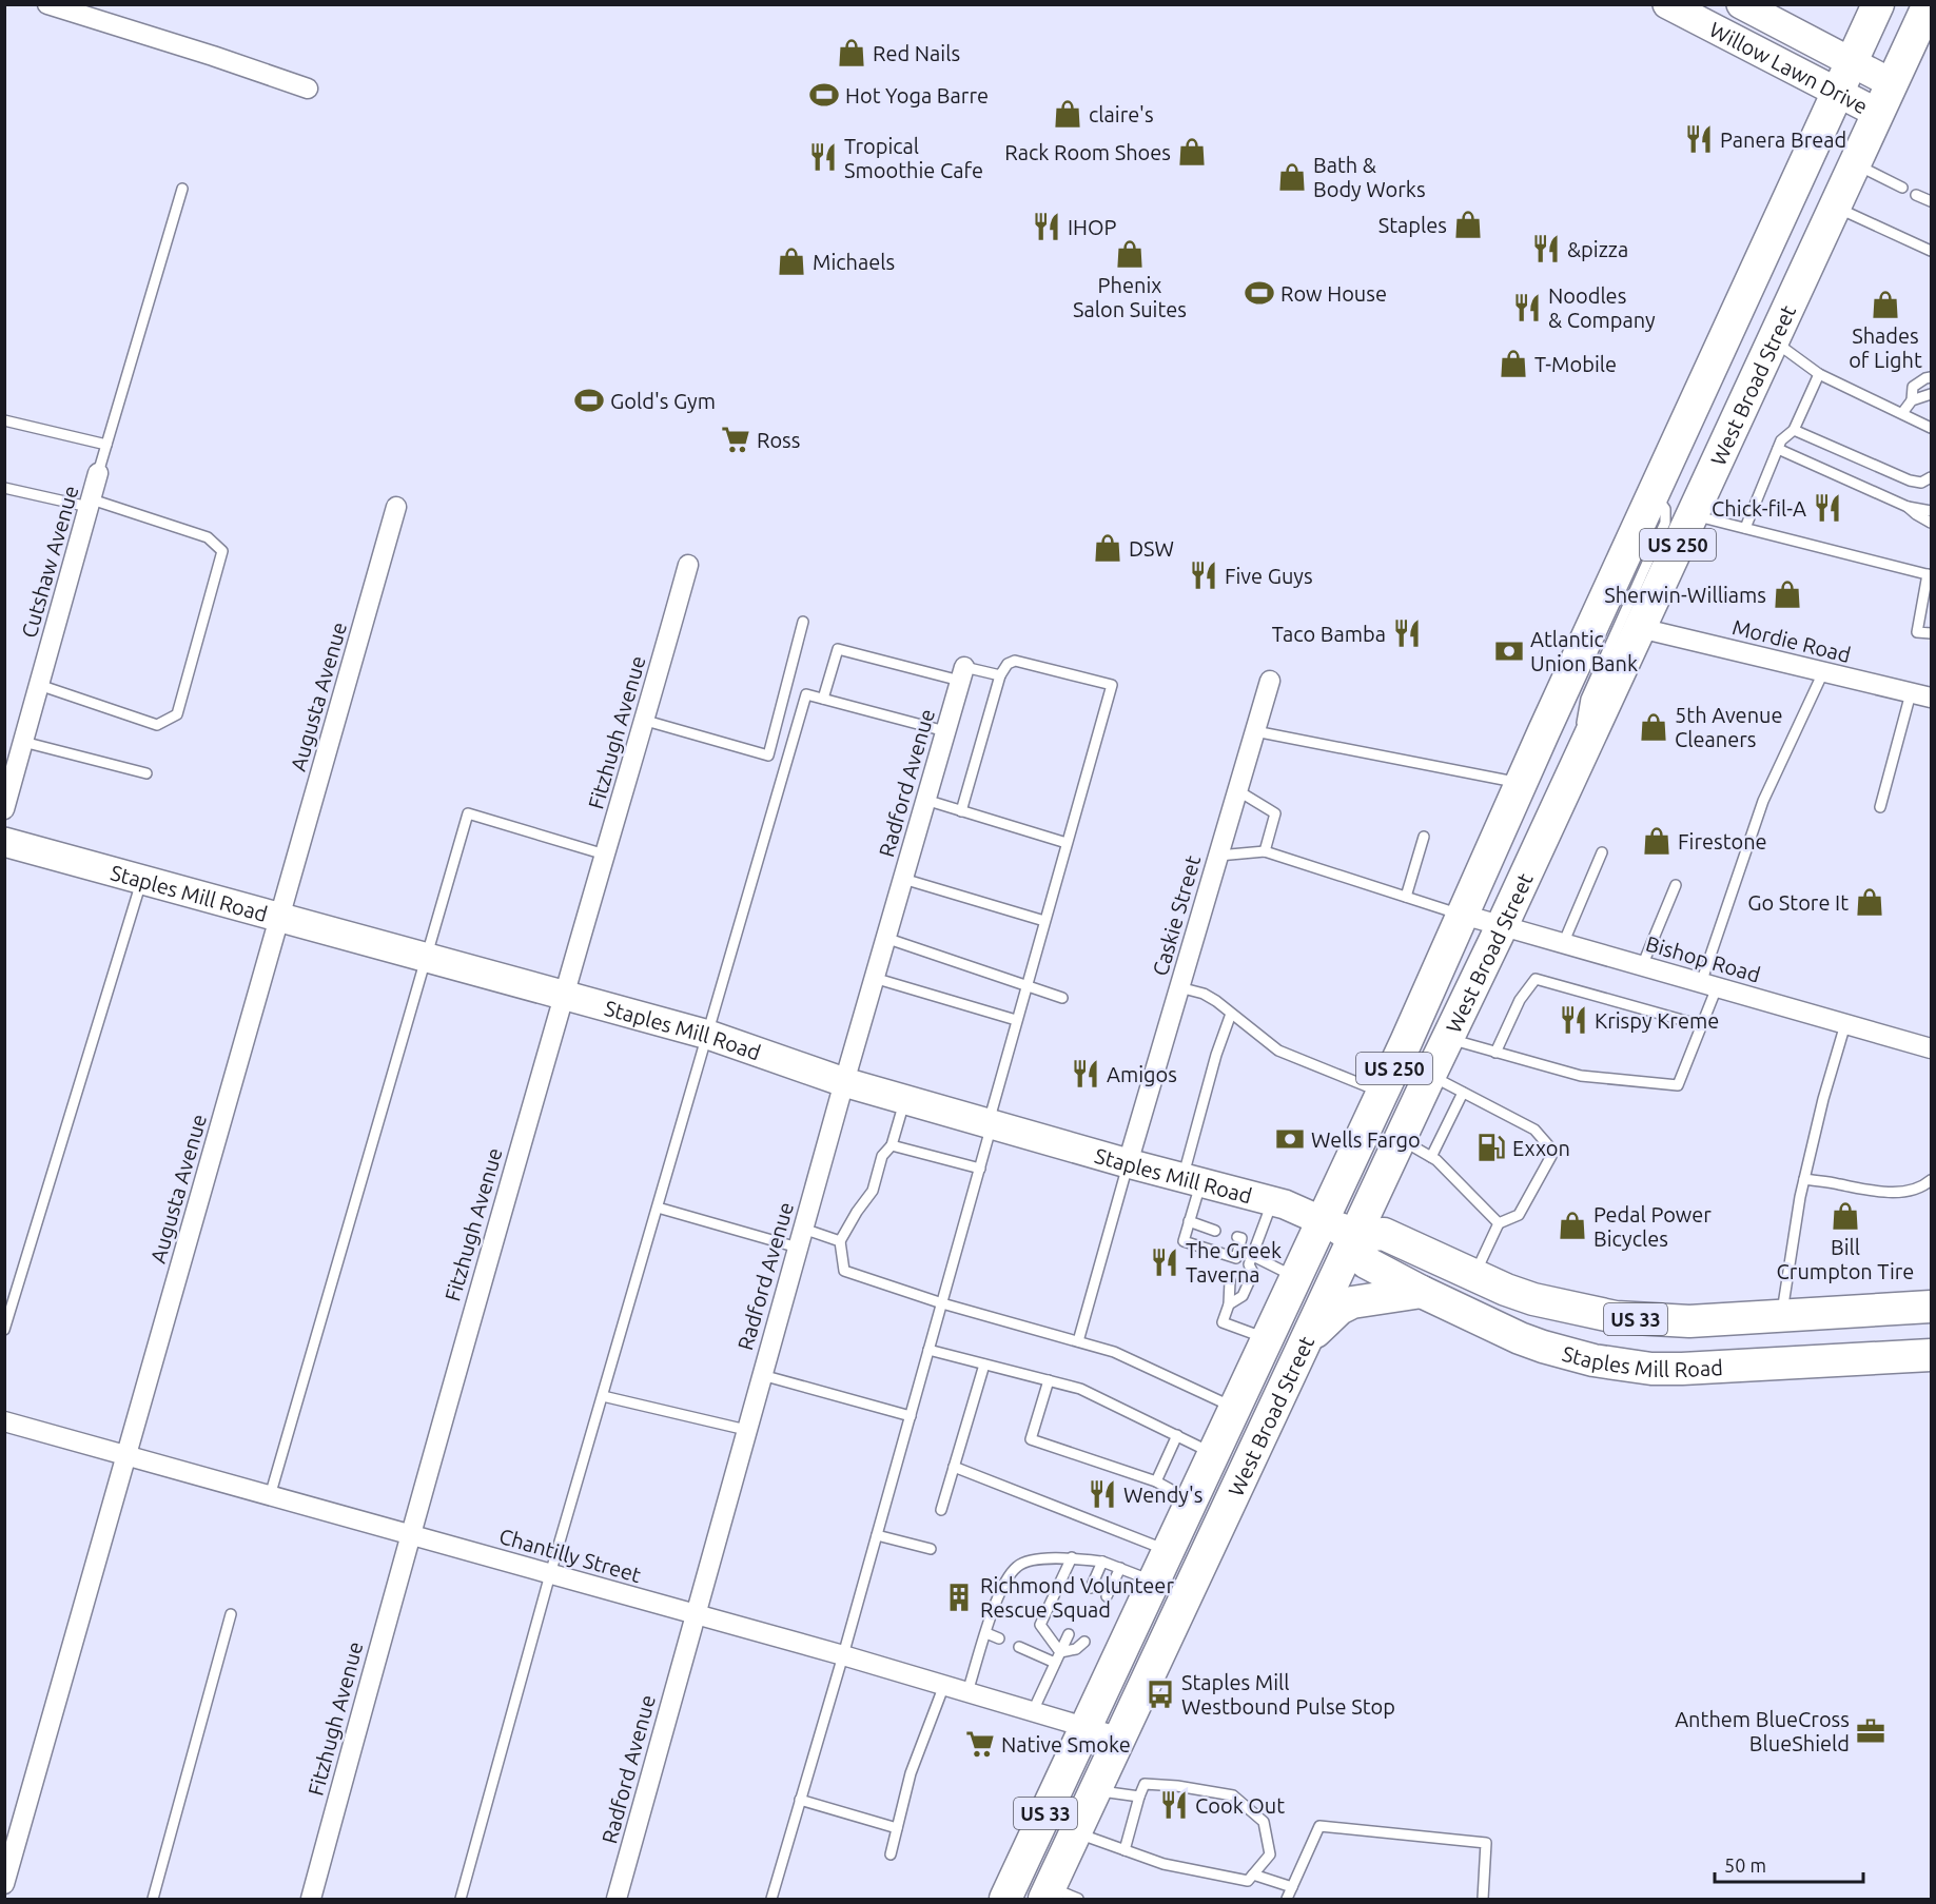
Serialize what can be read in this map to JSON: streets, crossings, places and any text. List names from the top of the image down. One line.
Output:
{"streets":{"main road":["West Broad Street","US 250","Staples Mill Road","US 33"],"street":["Willow Lawn Drive","Cutshaw Avenue","Mordie Road","Augusta Avenue","Fitzhugh Avenue","Radford Avenue","Caskie Street","Bishop Road","Chantilly Street"]},"crossings":[["Willow Lawn Drive","West Broad Street"],["West Broad Street","Mordie Road"],["West Broad Street","Staples Mill Road"],["West Broad Street","Bishop Road"],["West Broad Street","US 33"],["West Broad Street","Chantilly Street"],["Augusta Avenue","Staples Mill Road"],["Augusta Avenue","Chantilly Street"],["Fitzhugh Avenue","Staples Mill Road"],["Fitzhugh Avenue","Chantilly Street"],["Radford Avenue","Staples Mill Road"],["Radford Avenue","Chantilly Street"],["Staples Mill Road","Caskie Street"],["Staples Mill Road","US 33"]],"places":{"shop":["Red Nails","claire's","Rack Room Shoes","Bath & Body Works","Staples","Phenix Salon Suites","Michaels","Shades of Light","T-Mobile","DSW","Sherwin-Williams","5th Avenue Cleaners","Firestone","Go Store It","Bill Crumpton Tire","Pedal Power Bicycles"],"sports":["Hot Yoga Barre","Row House","Gold's Gym"],"restaurant":["Panera Bread","Tropical Smoothie Cafe","IHOP","&pizza","Noodles & Company","Chick-fil-A","Five Guys","Taco Bamba","Krispy Kreme","Amigos","The Greek Taverna","Wendy's","Cook Out"],"supermarket":["Ross","Native Smoke"],"bank":["Atlantic Union Bank","Wells Fargo"],"fuel station":["Exxon"],"building":["Richmond Volunteer Rescue Squad"],"bus stop":["Staples Mill Westbound Pulse Stop"],"office":["Anthem BlueCross BlueShield"]},"scale_bar":"50 m"}
